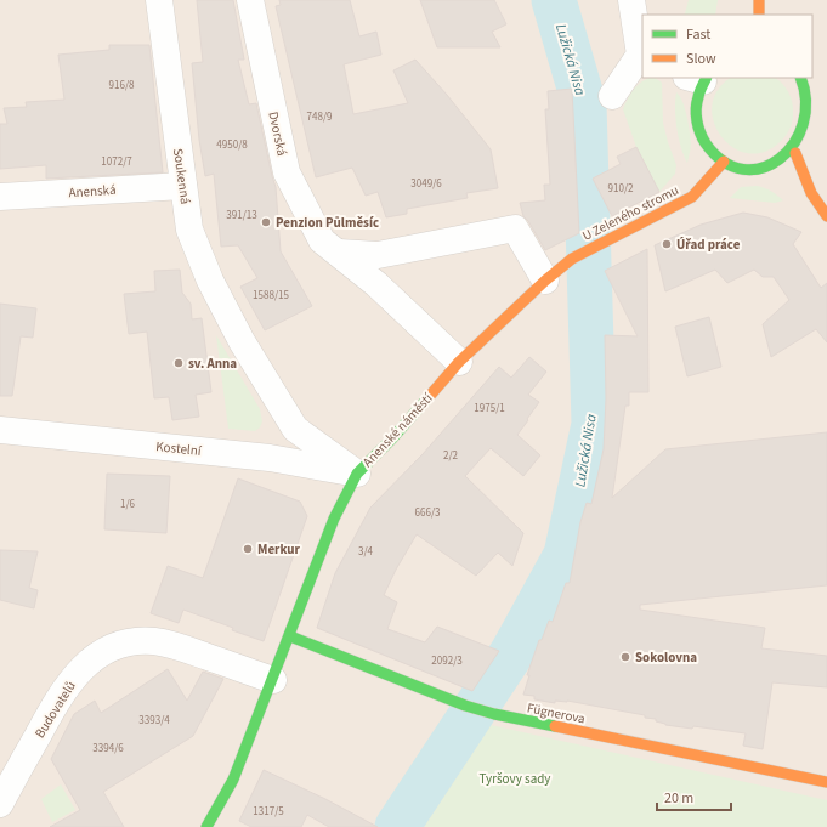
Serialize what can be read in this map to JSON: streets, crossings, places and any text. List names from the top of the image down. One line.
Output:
{"streets":{"main road":["U Zeleného stromu","Anenské náměstí","Fügnerova"],"street":["Dvorská","Soukenná","Anenská","Kostelní","Budovatelů"]},"crossings":[["Soukenná","Anenská"],["Soukenná","Anenské náměstí"],["U Zeleného stromu","Anenské náměstí"],["Anenské náměstí","Kostelní"]],"water":["Lužická Nisa"],"parks":["Tyršovy sady"],"places":["Penzion Půlměsíc","Úřad práce","sv. Anna","Merkur","Sokolovna"],"house_numbers":["916/8","748/9","4950/8","1072/7","3049/6","910/2","391/13","1588/15","1975/1","2/2","1/6","666/3","3/4","2092/3","3393/4","3394/6","1317/5"],"legend":["Fast","Slow"],"scale_bar":"20 m"}
